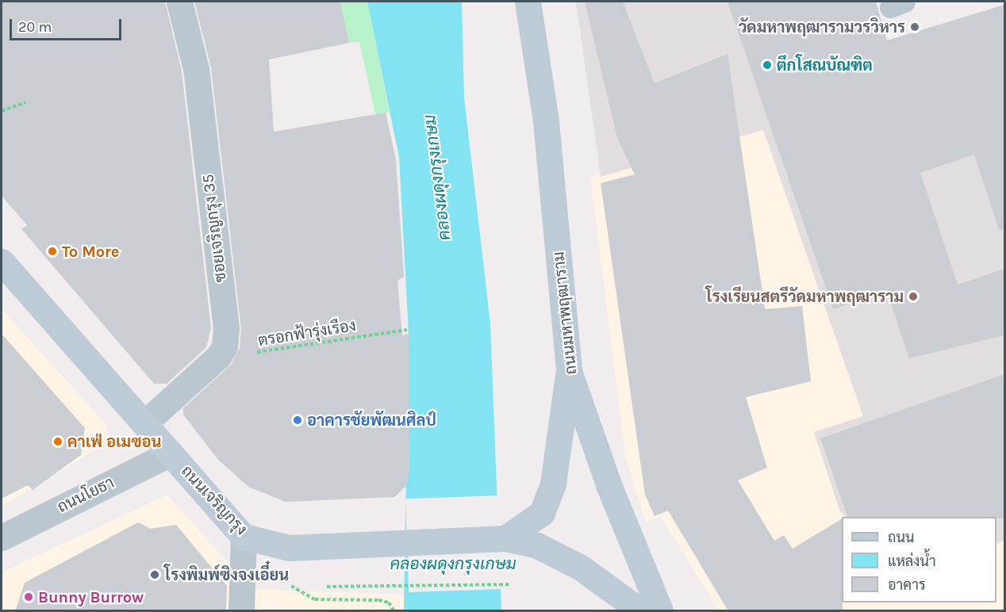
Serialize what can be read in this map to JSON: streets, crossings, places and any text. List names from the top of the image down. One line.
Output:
{"streets":{"main road":["ถนนมหาพฤฒาราม","ถนนเจริญกรุง"],"street":["ซอยเจริญกรุง 35","ถนนโยธา"],"path":["ตรอกฟ้ารุ่งเรือง"]},"crossings":[["ซอยเจริญกรุง 35","ตรอกฟ้ารุ่งเรือง"],["ซอยเจริญกรุง 35","ถนนเจริญกรุง"],["ถนนโยธา","ถนนเจริญกรุง"]],"water":["คลองผดุงกรุงเกษม"],"places":["วัดมหาพฤฒารามวรวิหาร","ตึกโสณบัณฑิต","To More","โรงเรียนสตรีวัดมหาพฤฒาราม","อาคารชัยพัฒนศิลป์","คาเฟ่ อเมซอน","โรงพิมพ์ซิงจงเอี๋ยน","Bunny Burrow"],"legend":["ถนน","แหล่งน้ำ","อาคาร"],"scale_bar":"20 m"}
